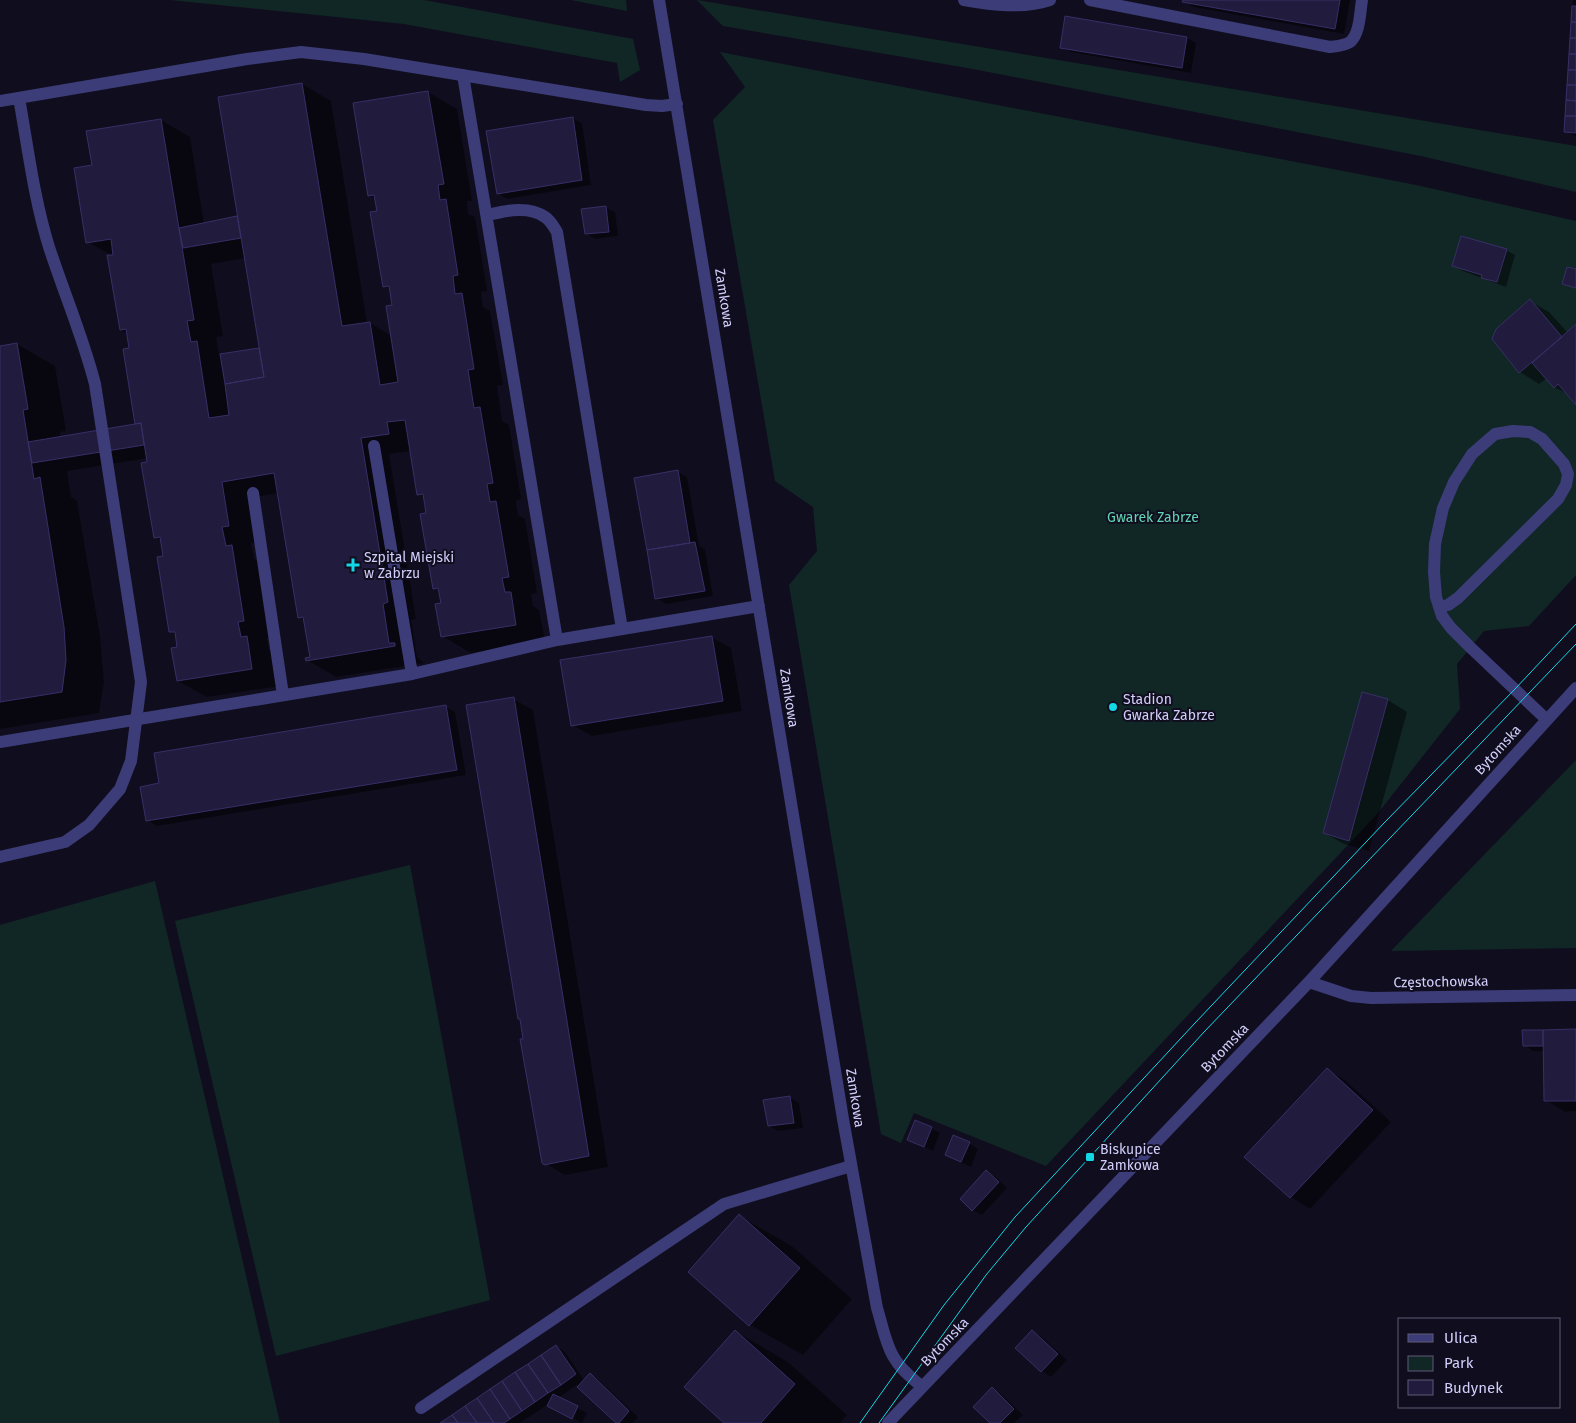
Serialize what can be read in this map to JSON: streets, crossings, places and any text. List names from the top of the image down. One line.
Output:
{"streets":{"street":["Zamkowa","Bytomska","Częstochowska"]},"crossings":[["Zamkowa","Bytomska"],["Bytomska","Częstochowska"]],"parks":["Gwarek Zabrze"],"places":{"health":["Szpital Miejski w Zabrzu"],"other":["Stadion Gwarka Zabrze"],"transit":["Biskupice Zamkowa"]},"legend":["Ulica","Park","Budynek"]}
